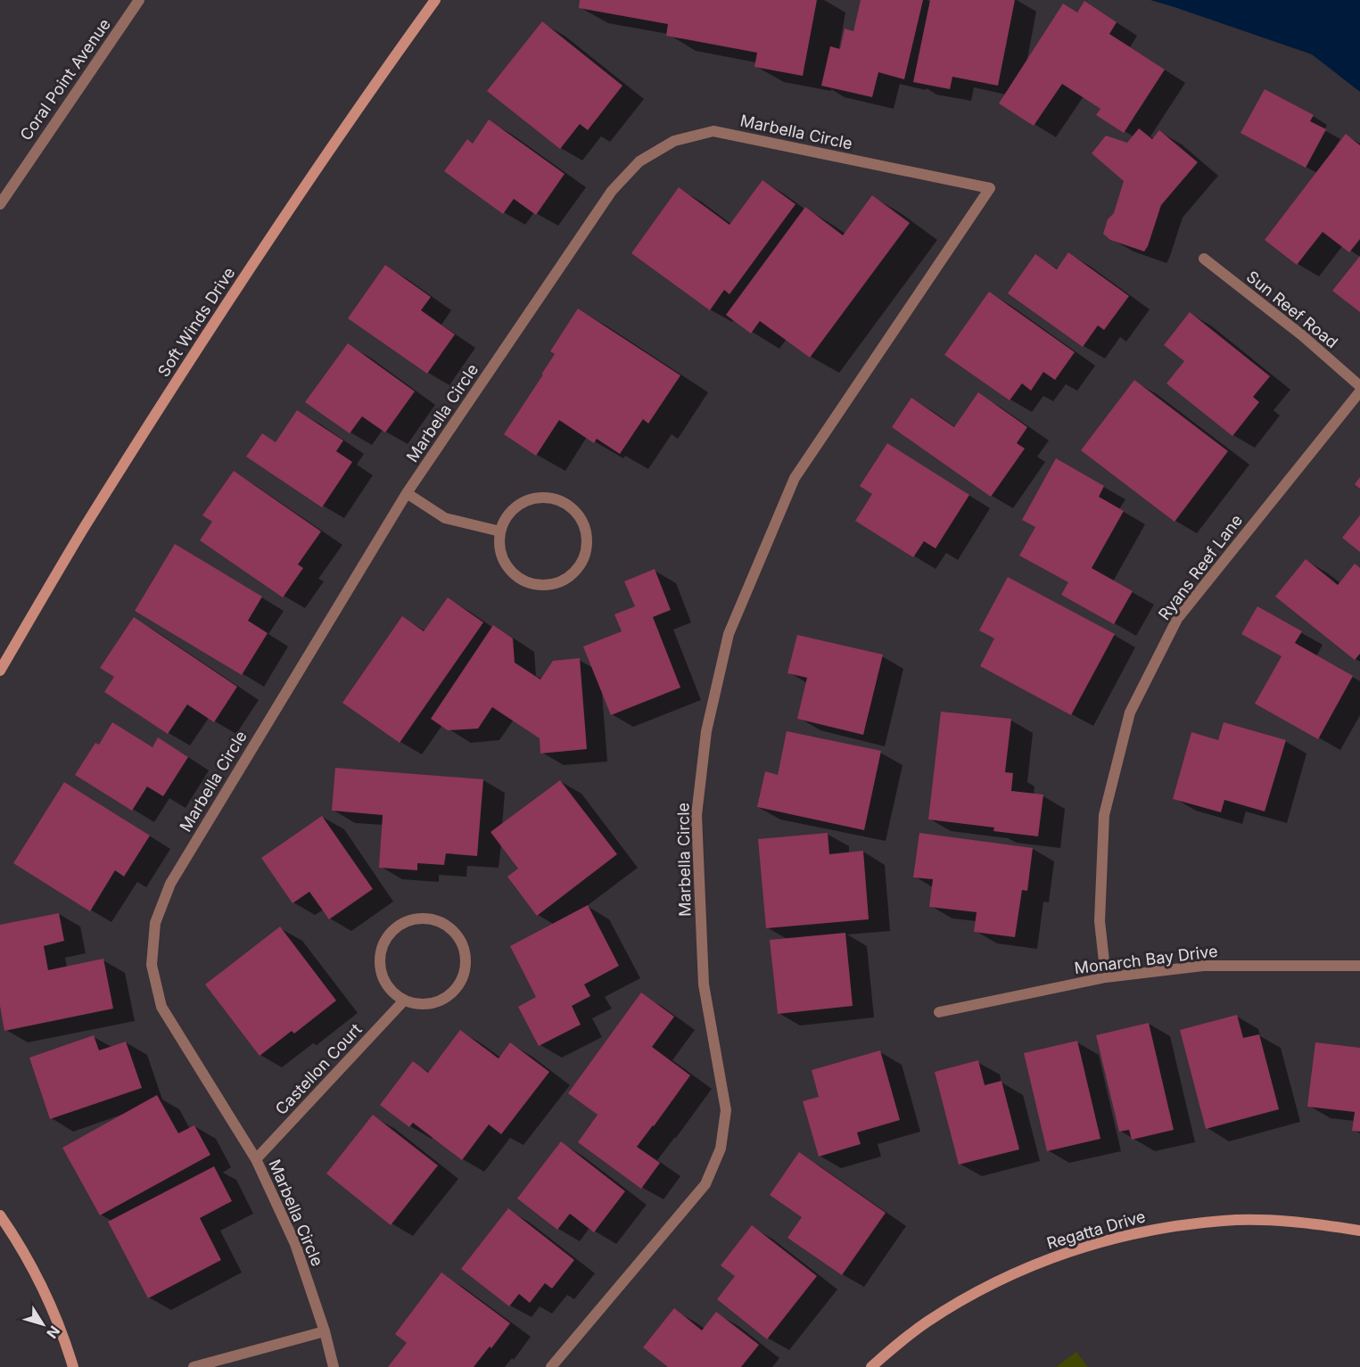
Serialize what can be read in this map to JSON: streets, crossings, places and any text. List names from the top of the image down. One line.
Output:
{"streets":{"street":["Coral Point Avenue","Marbella Circle","Sun Reef Road","Soft Winds Drive","Ryans Reef Lane","Monarch Bay Drive","Castellon Court","Regatta Drive"]},"crossings":[["Marbella Circle","Castellon Court"],["Ryans Reef Lane","Monarch Bay Drive"]],"north":"bottom right"}
